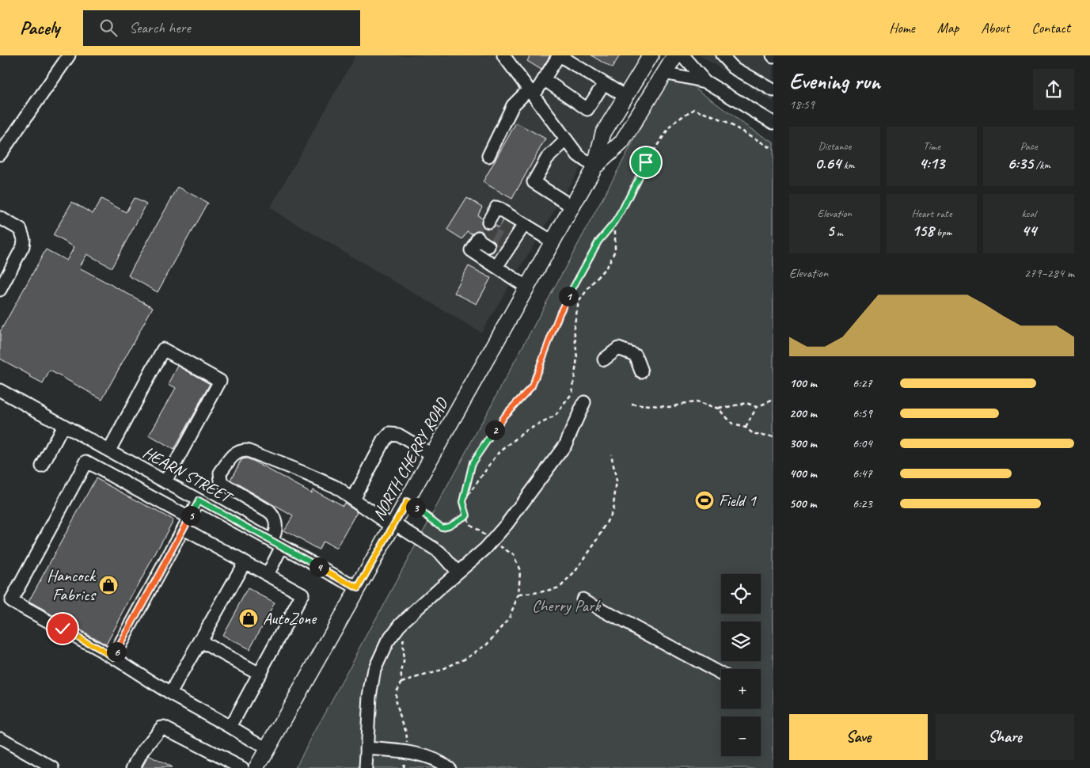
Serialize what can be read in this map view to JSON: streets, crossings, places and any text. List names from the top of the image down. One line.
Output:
{"streets":{"main road":["NORTH CHERRY ROAD"],"street":["HEARN STREET"]},"crossings":[["NORTH CHERRY ROAD","HEARN STREET"]],"parks":["Cherry Park"],"places":{"sports":["Field 1"],"shop":["Hancock Fabrics","AutoZone"]},"page":{"header":"Pacely","search":"Search here","nav":["Home","Map","About","Contact"],"heading":["Evening run","18:59"],"stats":[["Distance","0.64 km"],["Time","4:13"],["Pace","6:35 /km"],["Elevation","5 m"],["Heart rate","158 bpm"],["kcal","44"]],"chart":["Elevation","279–284 m"],"pins":["1","2","3","5","4","6"],"list":[{"name":"100 m","note":"6:27"},{"name":"200 m","note":"6:59"},{"name":"300 m","note":"6:04"},{"name":"400 m","note":"6:47"},{"name":"500 m","note":"6:23"}],"map_buttons":["+","−"],"buttons":["Save","Share"]}}
